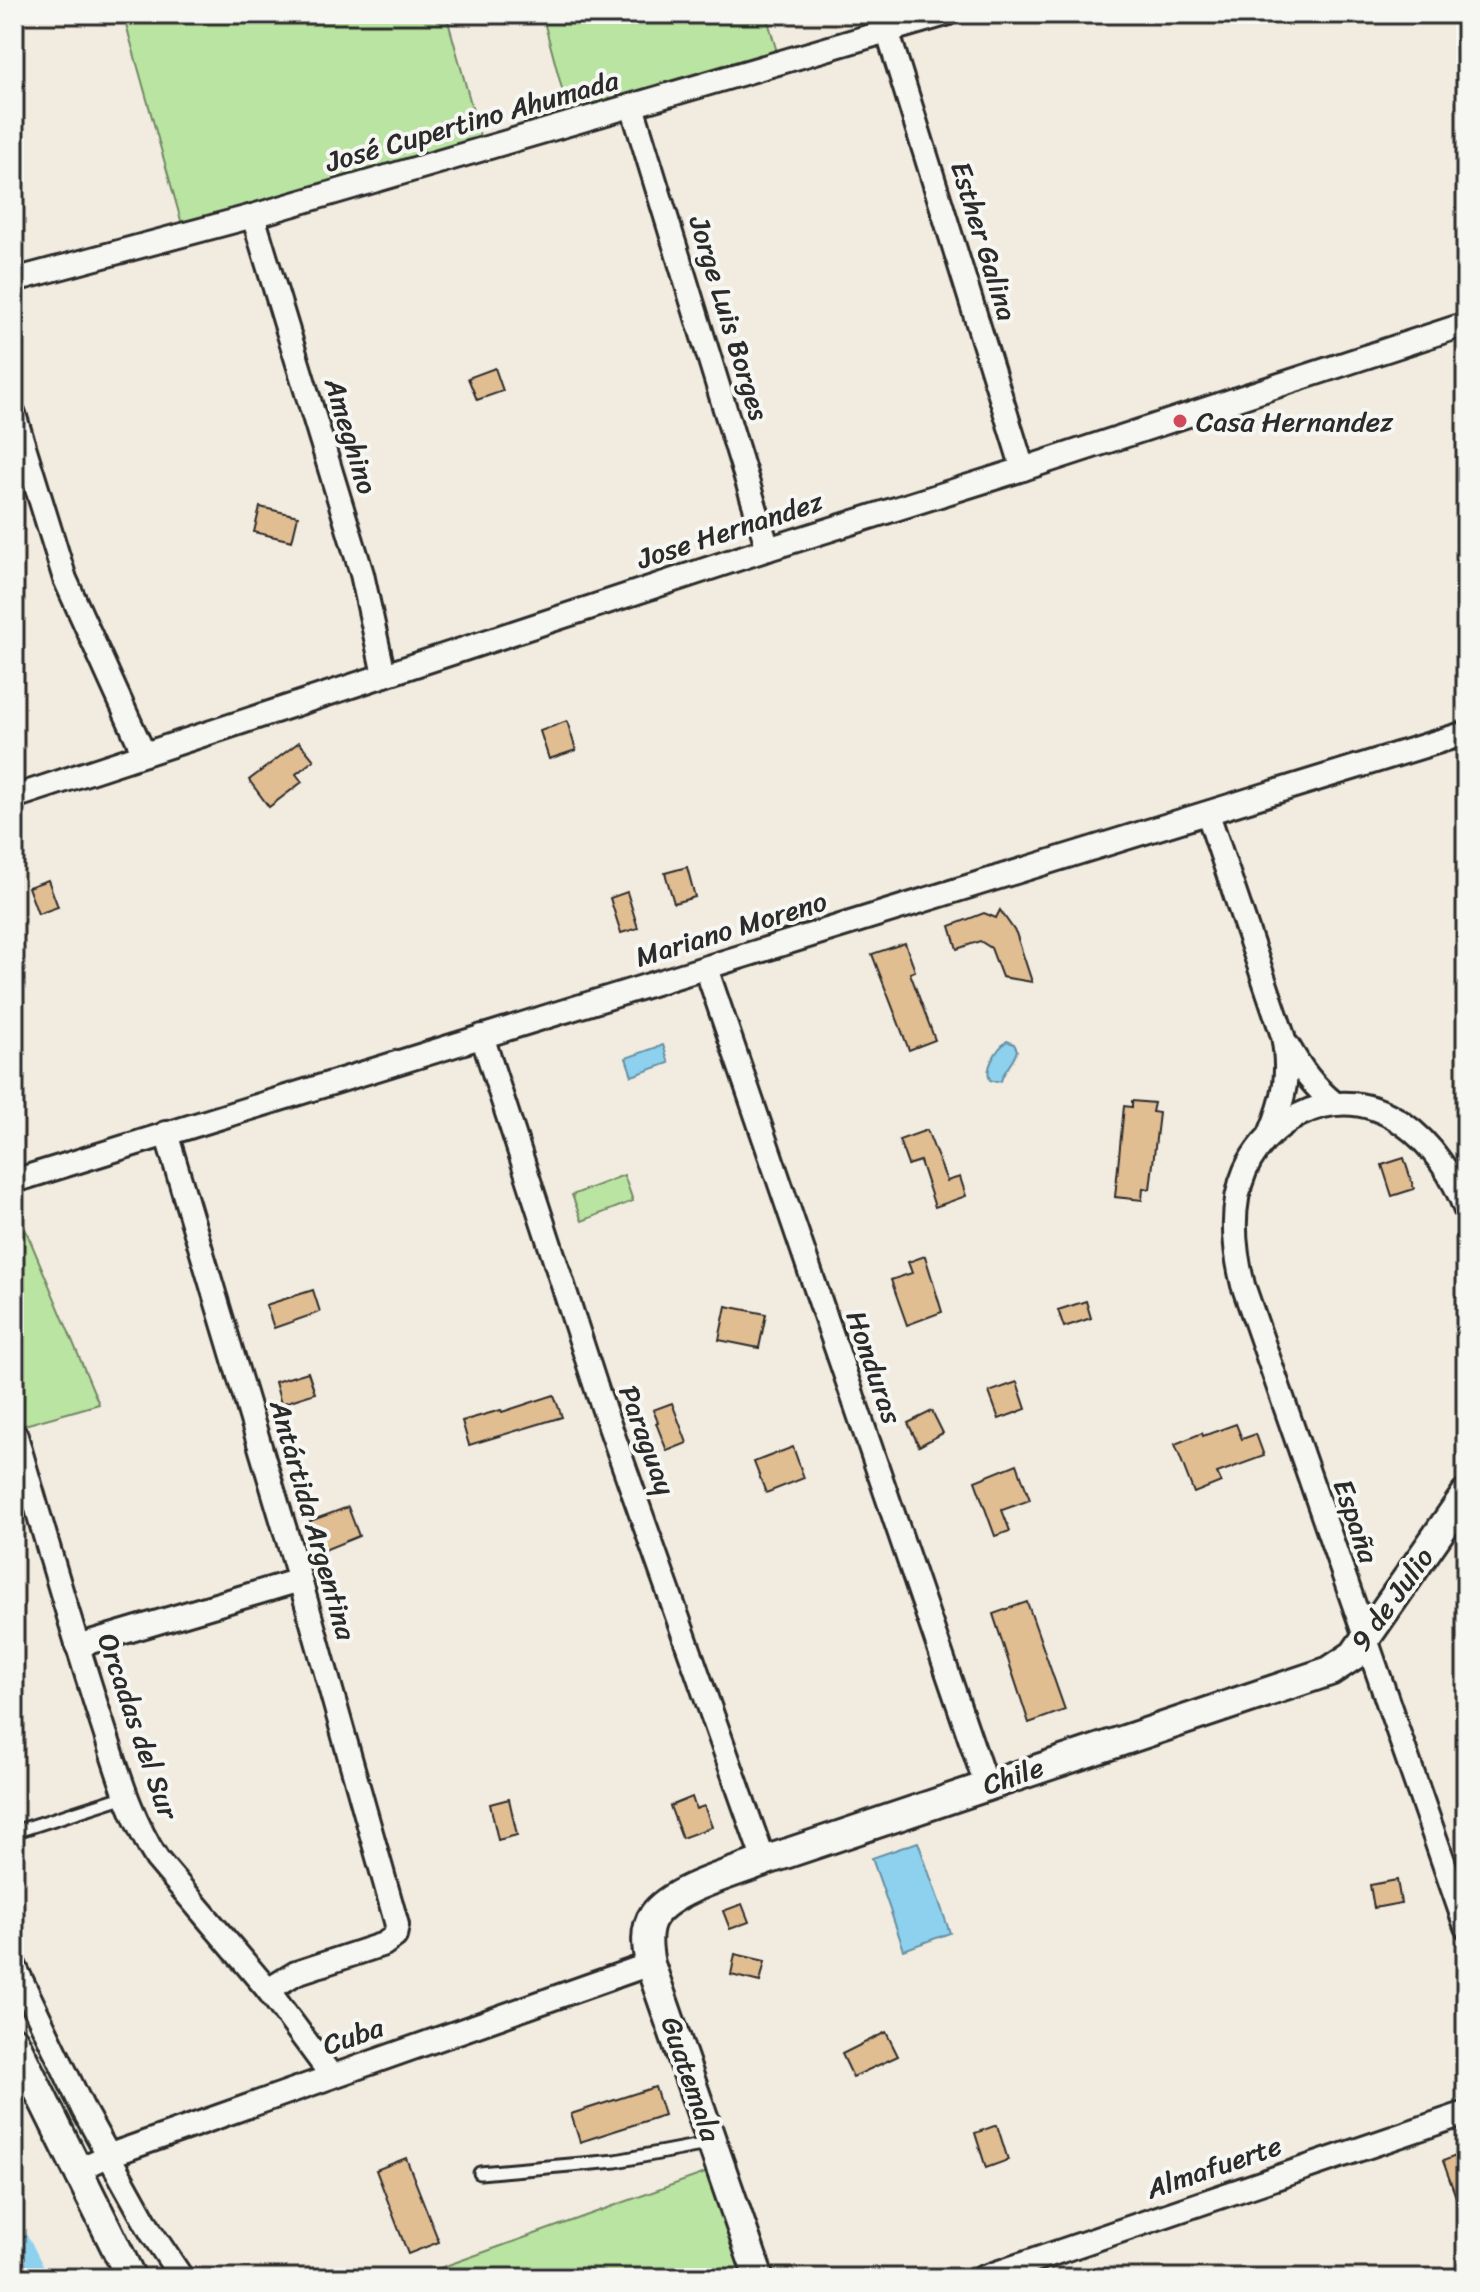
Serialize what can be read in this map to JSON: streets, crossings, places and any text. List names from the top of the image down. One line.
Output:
{"streets":{"street":["José Cupertino Ahumada","Esther Galina","Jorge Luis Borges","Ameghino","Jose Hernandez","Mariano Moreno","Honduras","Paraguay","Antártida Argentina","España","9 de Julio","Orcadas del Sur","Chile","Cuba","Guatemala","Almafuerte"]},"crossings":[["José Cupertino Ahumada","Esther Galina"],["José Cupertino Ahumada","Jorge Luis Borges"],["José Cupertino Ahumada","Ameghino"],["Esther Galina","Jose Hernandez"],["Jorge Luis Borges","Jose Hernandez"],["Ameghino","Jose Hernandez"],["Mariano Moreno","Honduras"],["Mariano Moreno","Paraguay"],["Mariano Moreno","Antártida Argentina"],["Mariano Moreno","España"],["Honduras","Chile"],["Paraguay","Chile"],["Antártida Argentina","Orcadas del Sur"],["España","9 de Julio"],["9 de Julio","Chile"],["Orcadas del Sur","Cuba"],["Chile","Guatemala"],["Cuba","Guatemala"]],"places":["Casa Hernandez"]}
